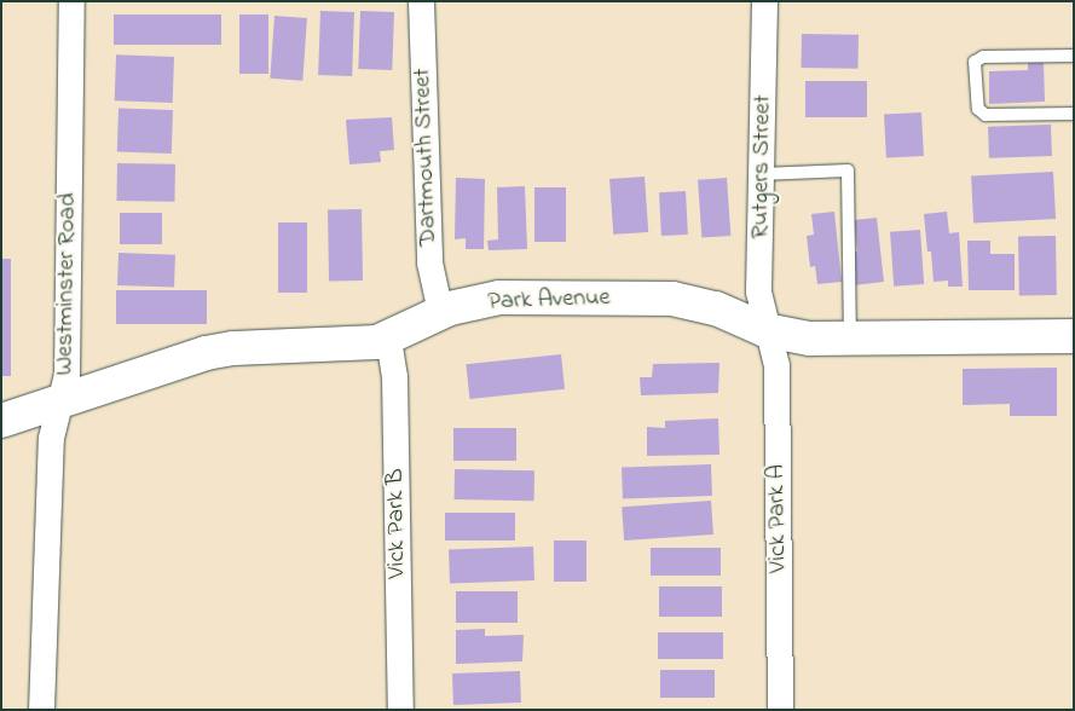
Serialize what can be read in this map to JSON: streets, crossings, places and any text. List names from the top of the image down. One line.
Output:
{"streets":{"street":["Dartmouth Street","Rutgers Street","Westminster Road","Park Avenue","Vick Park A","Vick Park B"]},"crossings":[["Dartmouth Street","Park Avenue"],["Rutgers Street","Park Avenue"],["Rutgers Street","Vick Park A"],["Westminster Road","Park Avenue"],["Park Avenue","Vick Park A"],["Park Avenue","Vick Park B"]]}
